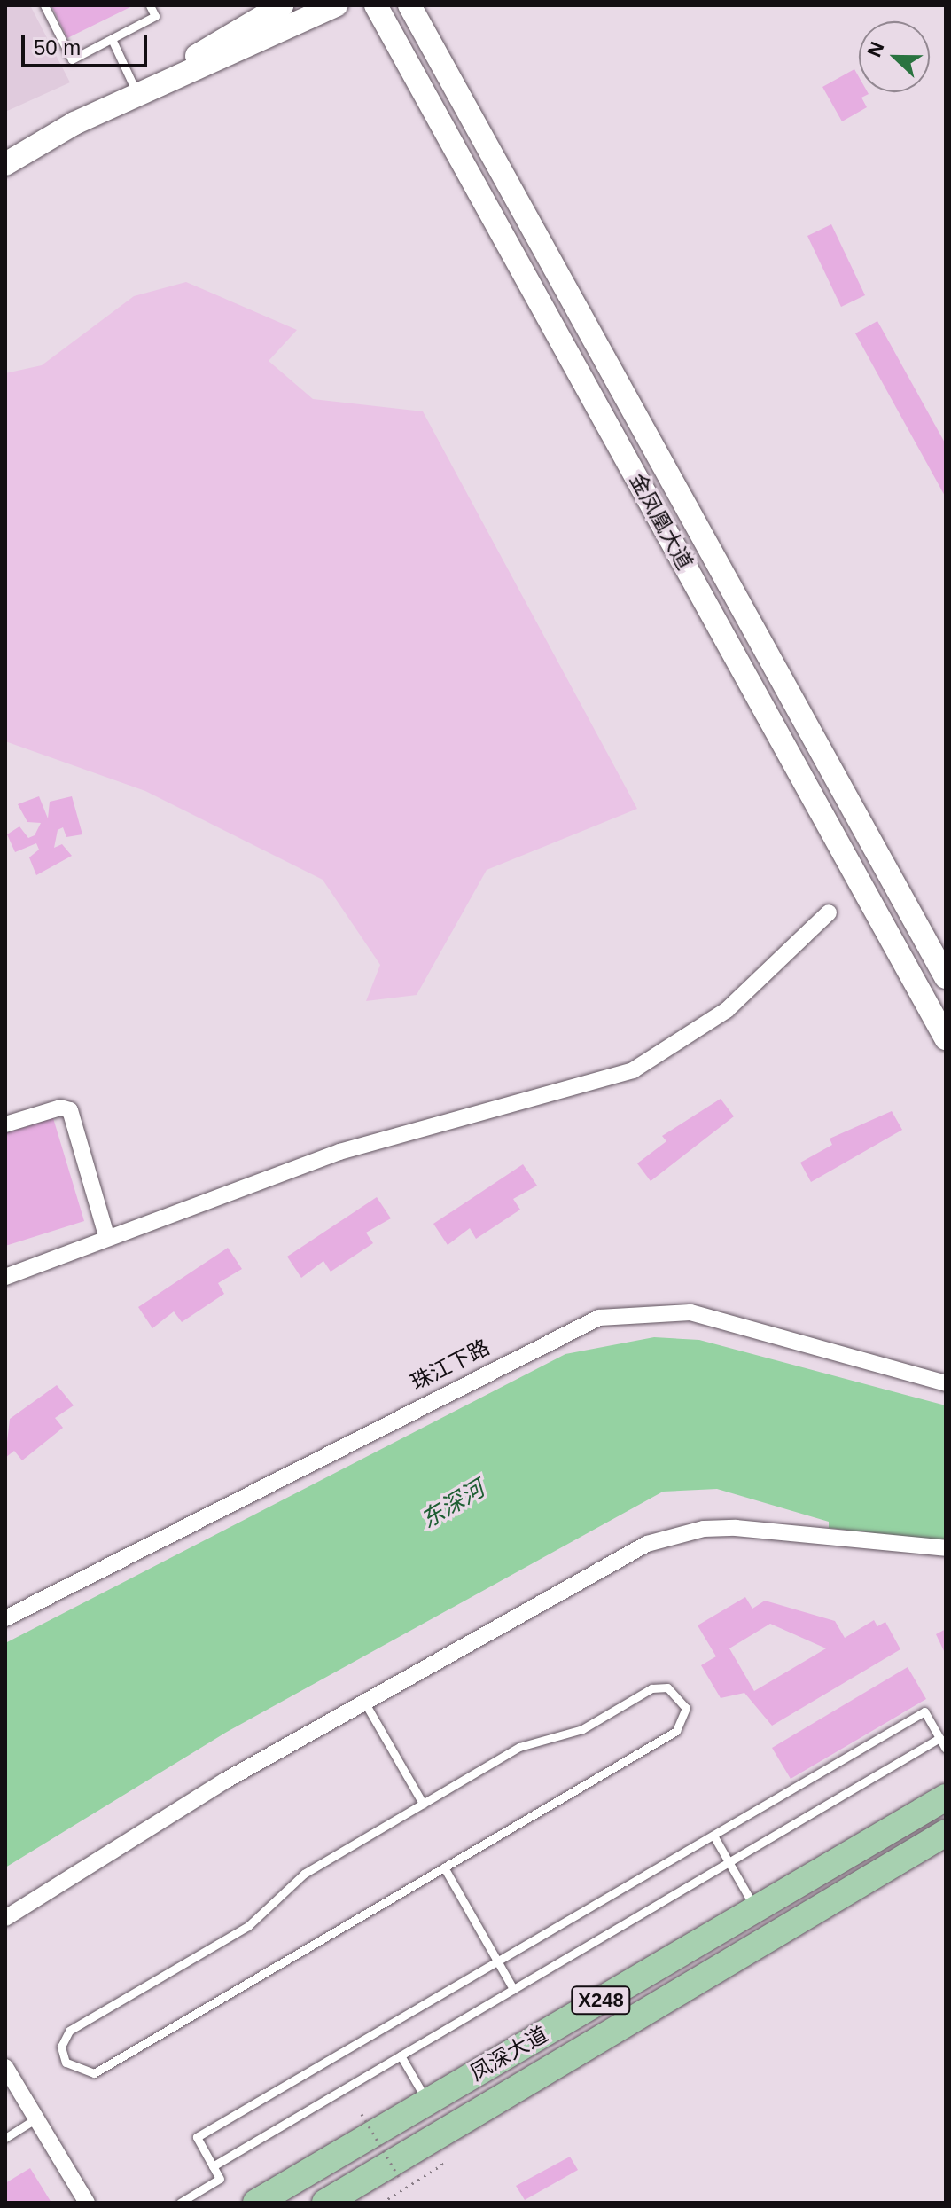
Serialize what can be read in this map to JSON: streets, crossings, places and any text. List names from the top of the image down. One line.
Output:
{"streets":{"main road":["X248","凤深大道"],"street":["金凤凰大道","珠江下路"]},"water":["东深河"],"scale_bar":"50 m","north":"left"}
